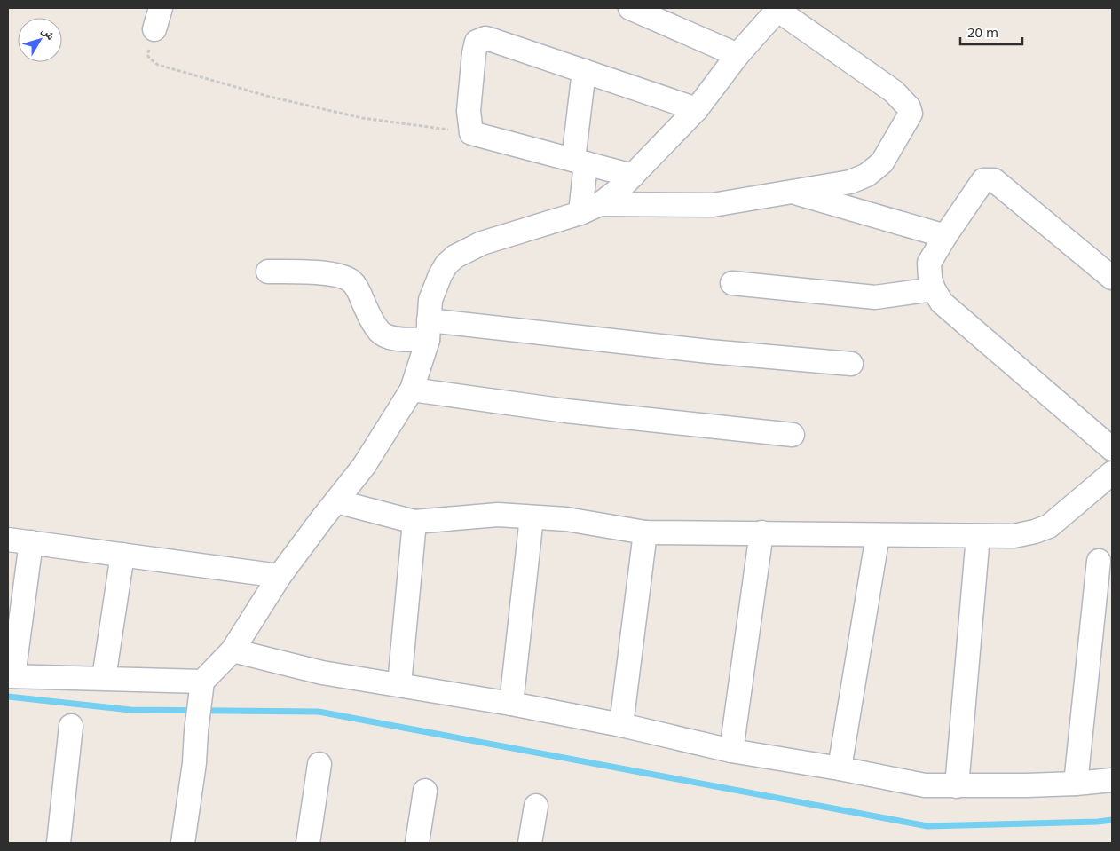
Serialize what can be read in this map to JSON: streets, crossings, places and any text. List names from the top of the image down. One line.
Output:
{"scale_bar":"20 m","north":"top right"}
